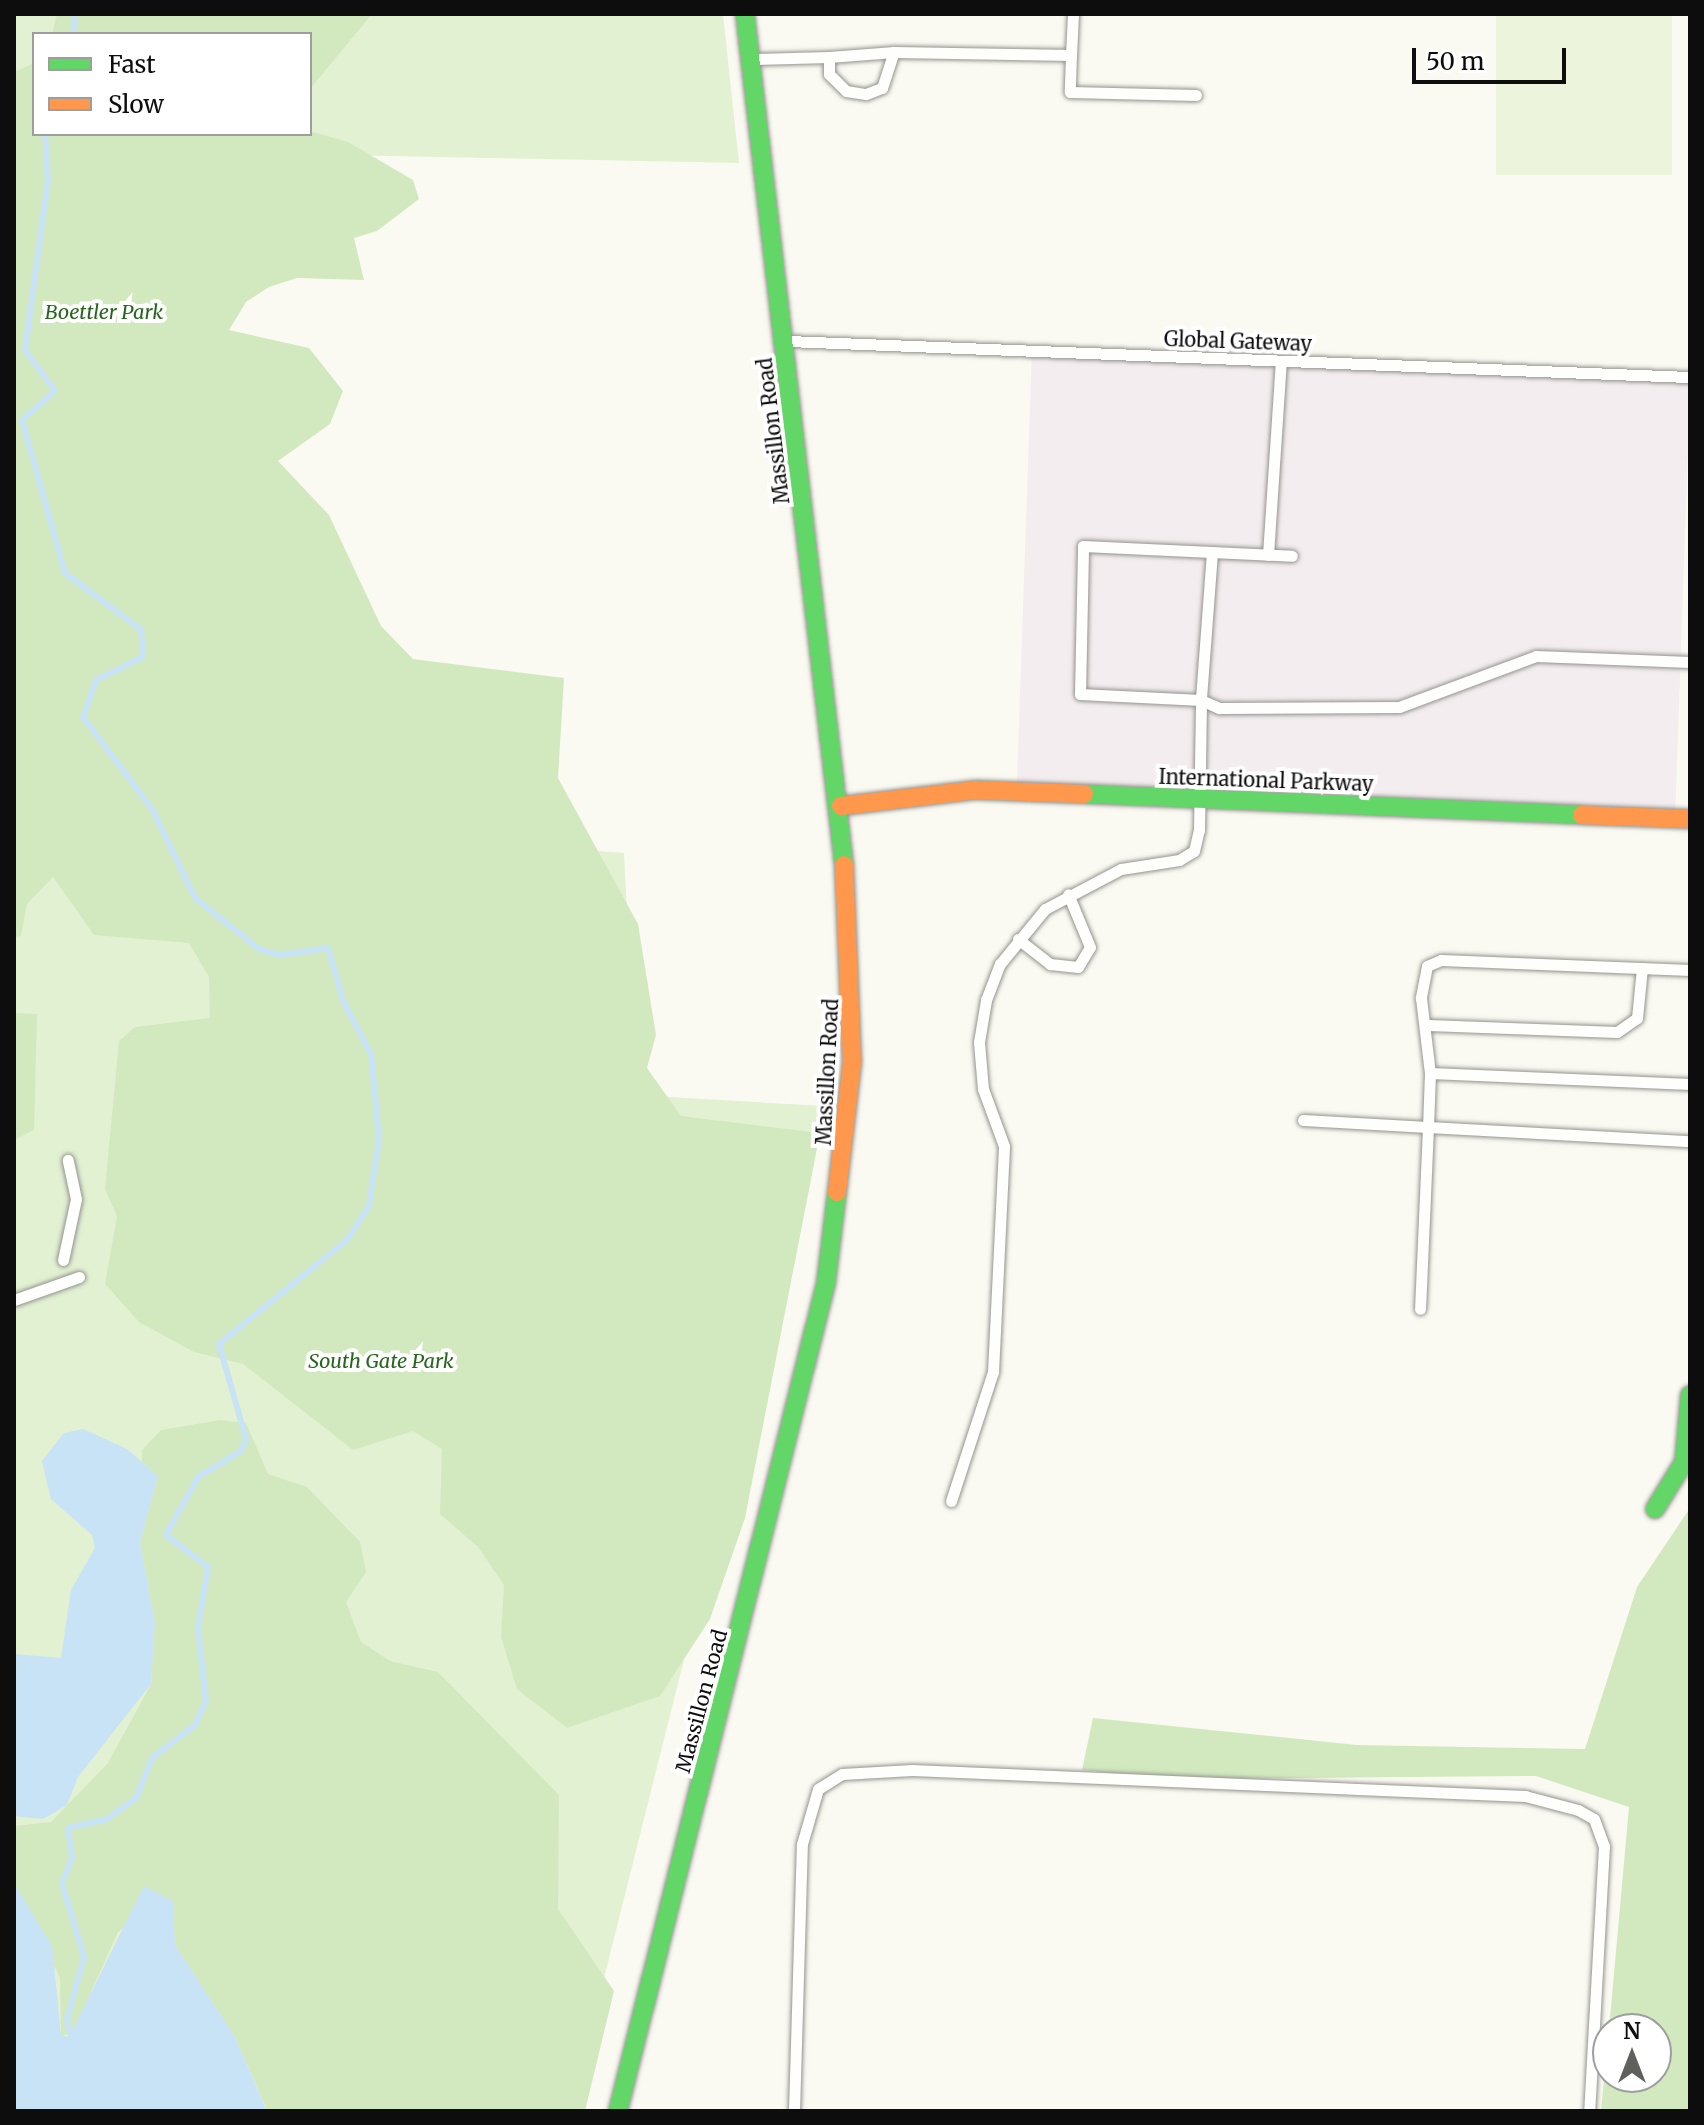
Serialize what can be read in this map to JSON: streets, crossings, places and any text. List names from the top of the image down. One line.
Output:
{"streets":{"main road":["Massillon Road","International Parkway"],"lane":["Global Gateway"]},"crossings":[["Global Gateway","Massillon Road"],["Massillon Road","International Parkway"]],"parks":["Boettler Park","South Gate Park"],"legend":["Fast","Slow"],"scale_bar":"50 m","north":"top"}
